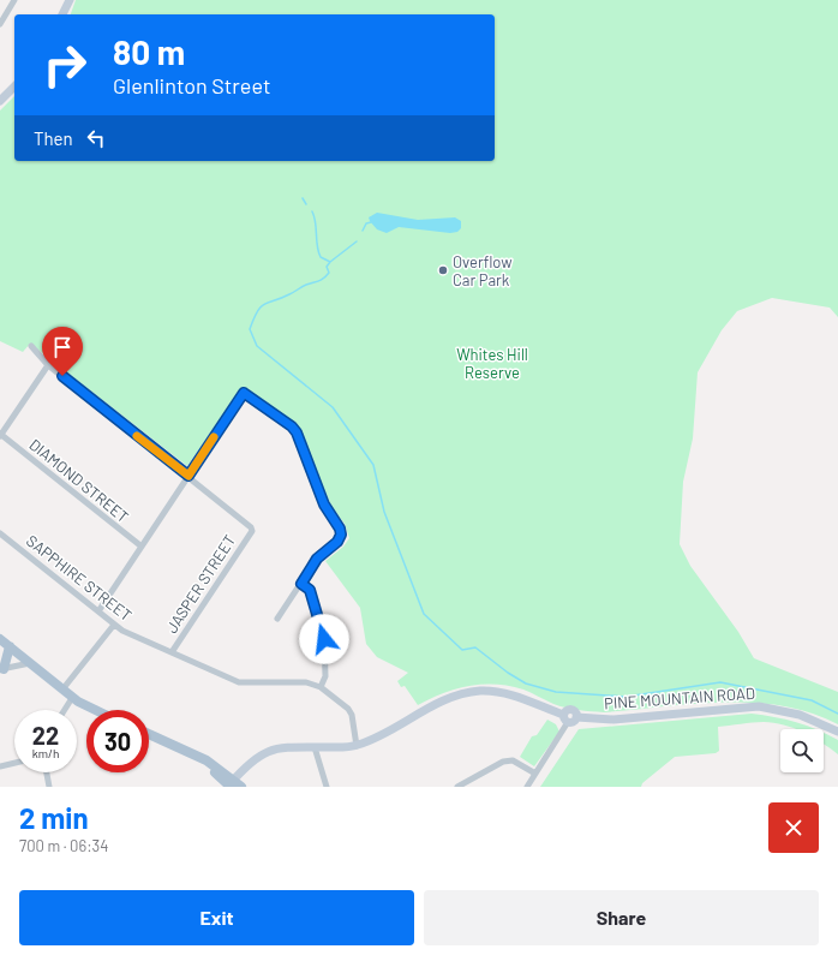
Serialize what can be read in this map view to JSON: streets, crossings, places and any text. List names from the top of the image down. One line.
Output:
{"streets":{"street":["DIAMOND STREET","SAPPHIRE STREET","JASPER STREET","PINE MOUNTAIN ROAD"]},"crossings":[["SAPPHIRE STREET","JASPER STREET"]],"parks":["Whites Hill Reserve"],"places":["Overflow Car Park"],"page":{"turn":["80 m","Glenlinton Street"],"then":"Then","speed":"22 km/h","limit":"30","heading":["2 min","700 m · 06:34"],"buttons":["Exit","Share"]}}
